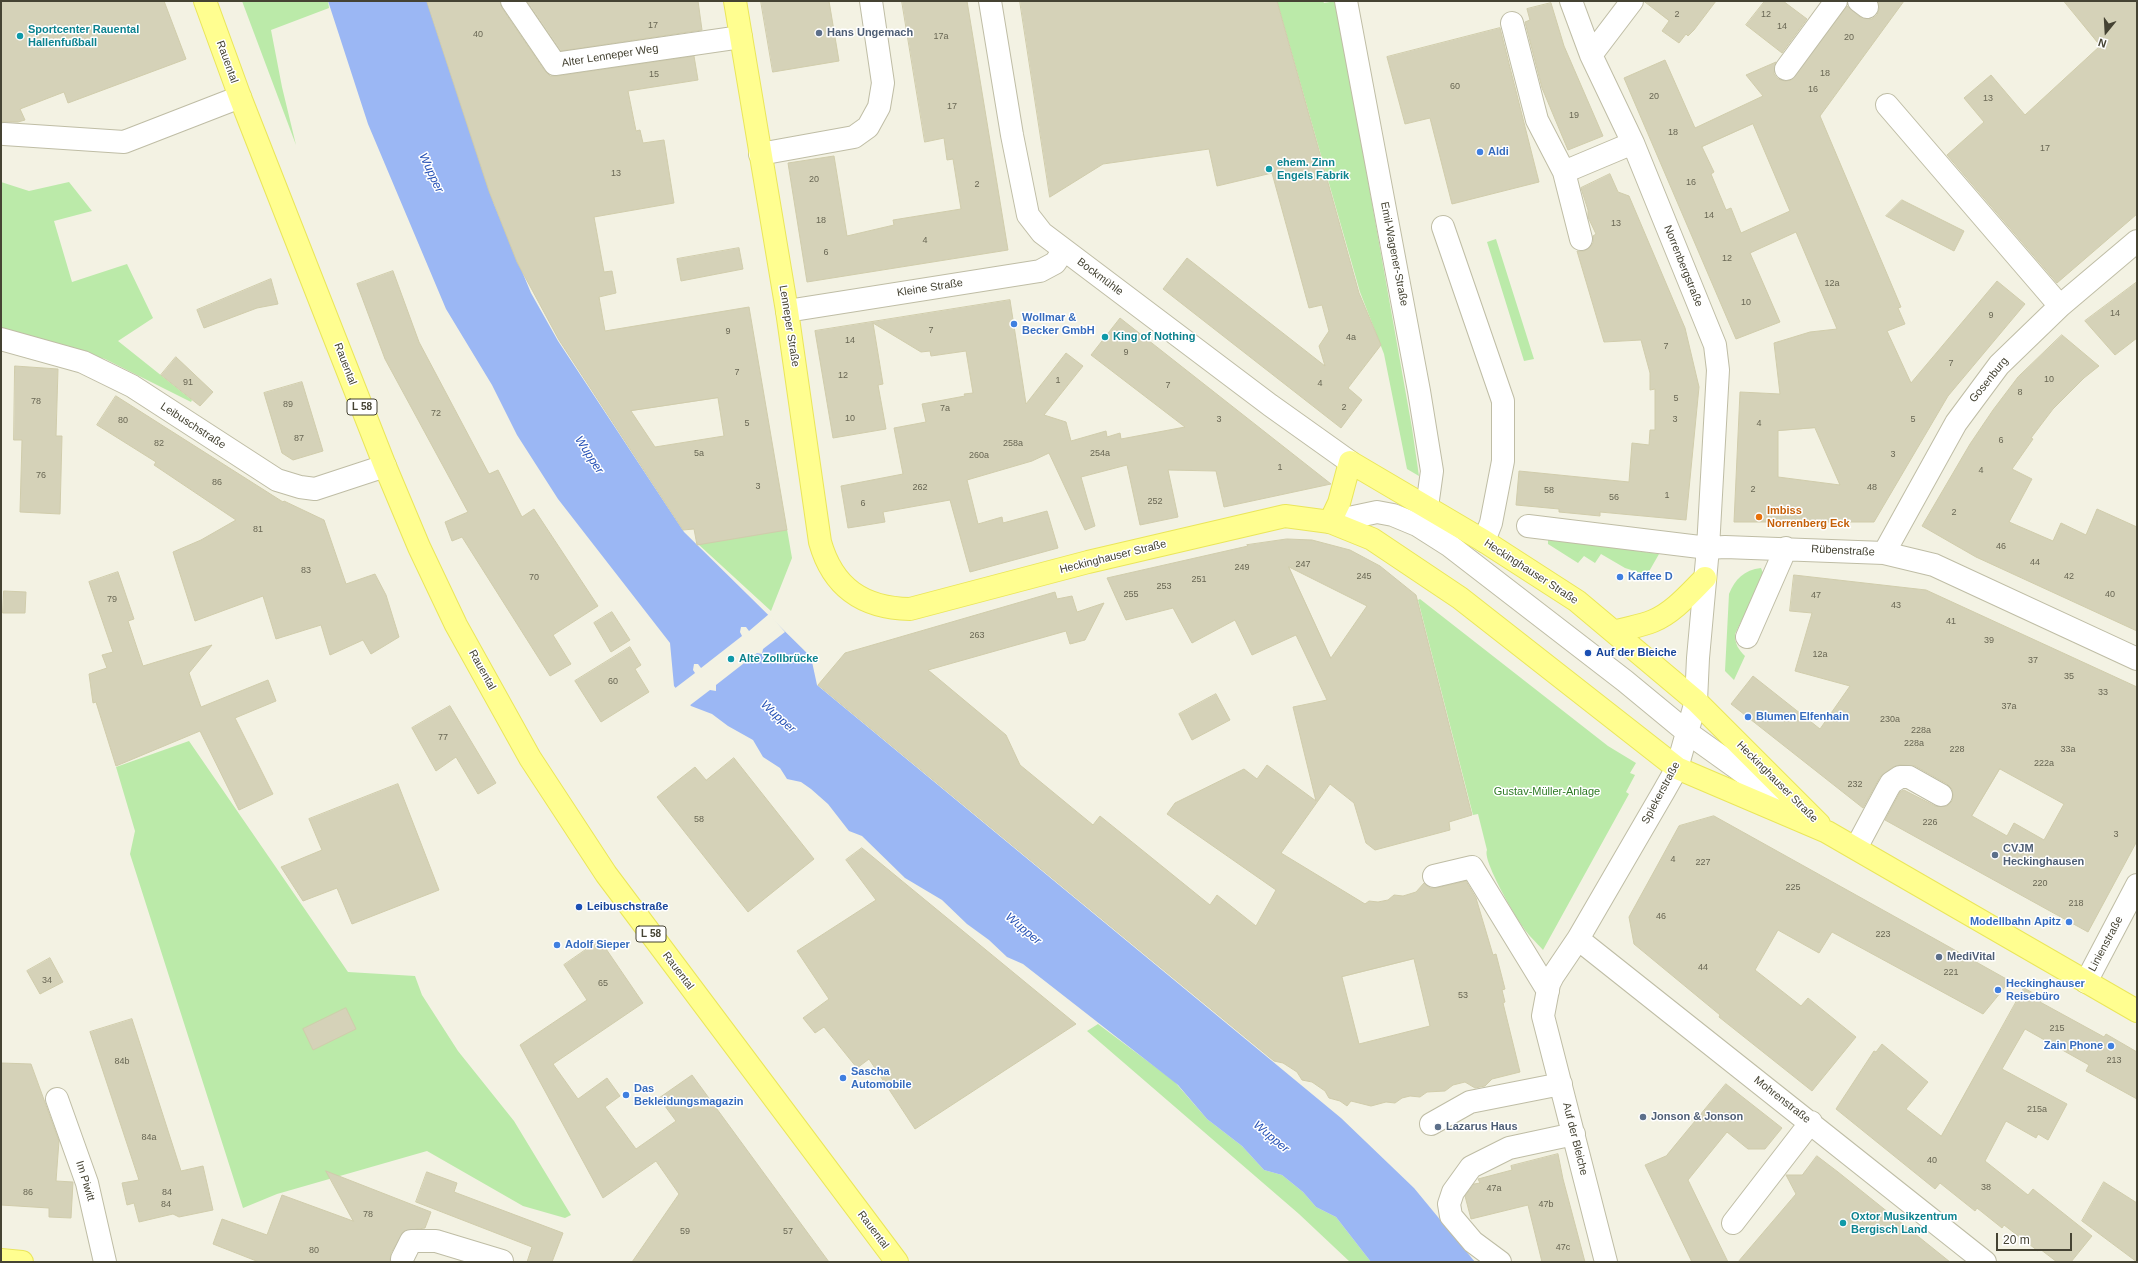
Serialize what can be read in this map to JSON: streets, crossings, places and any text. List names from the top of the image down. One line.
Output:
{"streets":{"main road":["Rauental","Lenneper Straße","L 58","Heckinghauser Straße"],"street":["Alter Lenneper Weg","Emil-Wagener-Straße","Norrenbergstraße","Bockmühle","Kleine Straße","Gosenburg","Leibuschstraße","Rübenstraße","Spiekerstraße","Linienstraße","Mohrenstraße","Auf der Bleiche","Im Piwitt"]},"crossings":[["Alter Lenneper Weg","Lenneper Straße"],["Rauental","Leibuschstraße"],["Emil-Wagener-Straße","Heckinghauser Straße"],["Norrenbergstraße","Rübenstraße"],["Norrenbergstraße","Spiekerstraße"],["Bockmühle","Kleine Straße"],["Bockmühle","Heckinghauser Straße"],["Kleine Straße","Lenneper Straße"],["Lenneper Straße","Heckinghauser Straße"],["Gosenburg","Rübenstraße"],["Rübenstraße","Spiekerstraße"],["Heckinghauser Straße","Spiekerstraße"],["Heckinghauser Straße","Linienstraße"],["Spiekerstraße","Mohrenstraße"],["Spiekerstraße","Auf der Bleiche"]],"water":["Wupper"],"parks":["Gustav-Müller-Anlage"],"places":["Hans Ungemach","Sportcenter Rauental Hallenfußball","Aldi","ehem. Zinn Engels Fabrik","Wollmar & Becker GmbH","King of Nothing","Imbiss Norrenberg Eck","Kaffee D","Auf der Bleiche","Alte Zollbrücke","Blumen Elfenhain","CVJM Heckinghausen","Leibuschstraße","Modellbahn Apitz","Adolf Sieper","MediVital","Heckinghauser Reisebüro","Zain Phone","Sascha Automobile","Das Bekleidungsmagazin","Jonson & Jonson","Lazarus Haus","Oxtor Musikzentrum Bergisch Land"],"house_numbers":["2","12","17","14","40","17a","20","18","15","60","16","20","13","17","19","18","17","13","20","16","2","14","18","13","4","6","12","12a","10","14","9","7","9","4a","14","7","9","7","7","12","10","1","91","4","7","8","5","78","89","2","7a","72","10","3","3","5","80","5","4","87","6","82","258a","5a","254a","3","260a","1","4","76","86","3","262","48","2","58","1","56","252","6","2","81","46","44","247","249","83","245","42","70","251","253","255","40","47","79","43","41","263","39","12a","37","35","60","33","37a","230a","228a","77","228a","228","33a","222a","232","58","226","3","4","227","220","225","218","46","223","44","221","34","65","53","215","213","84b","215a","84a","40","38","47a","86","84","84","47b","78","59","57","47c","80"],"scale_bar":"20 m","north":"bottom"}
